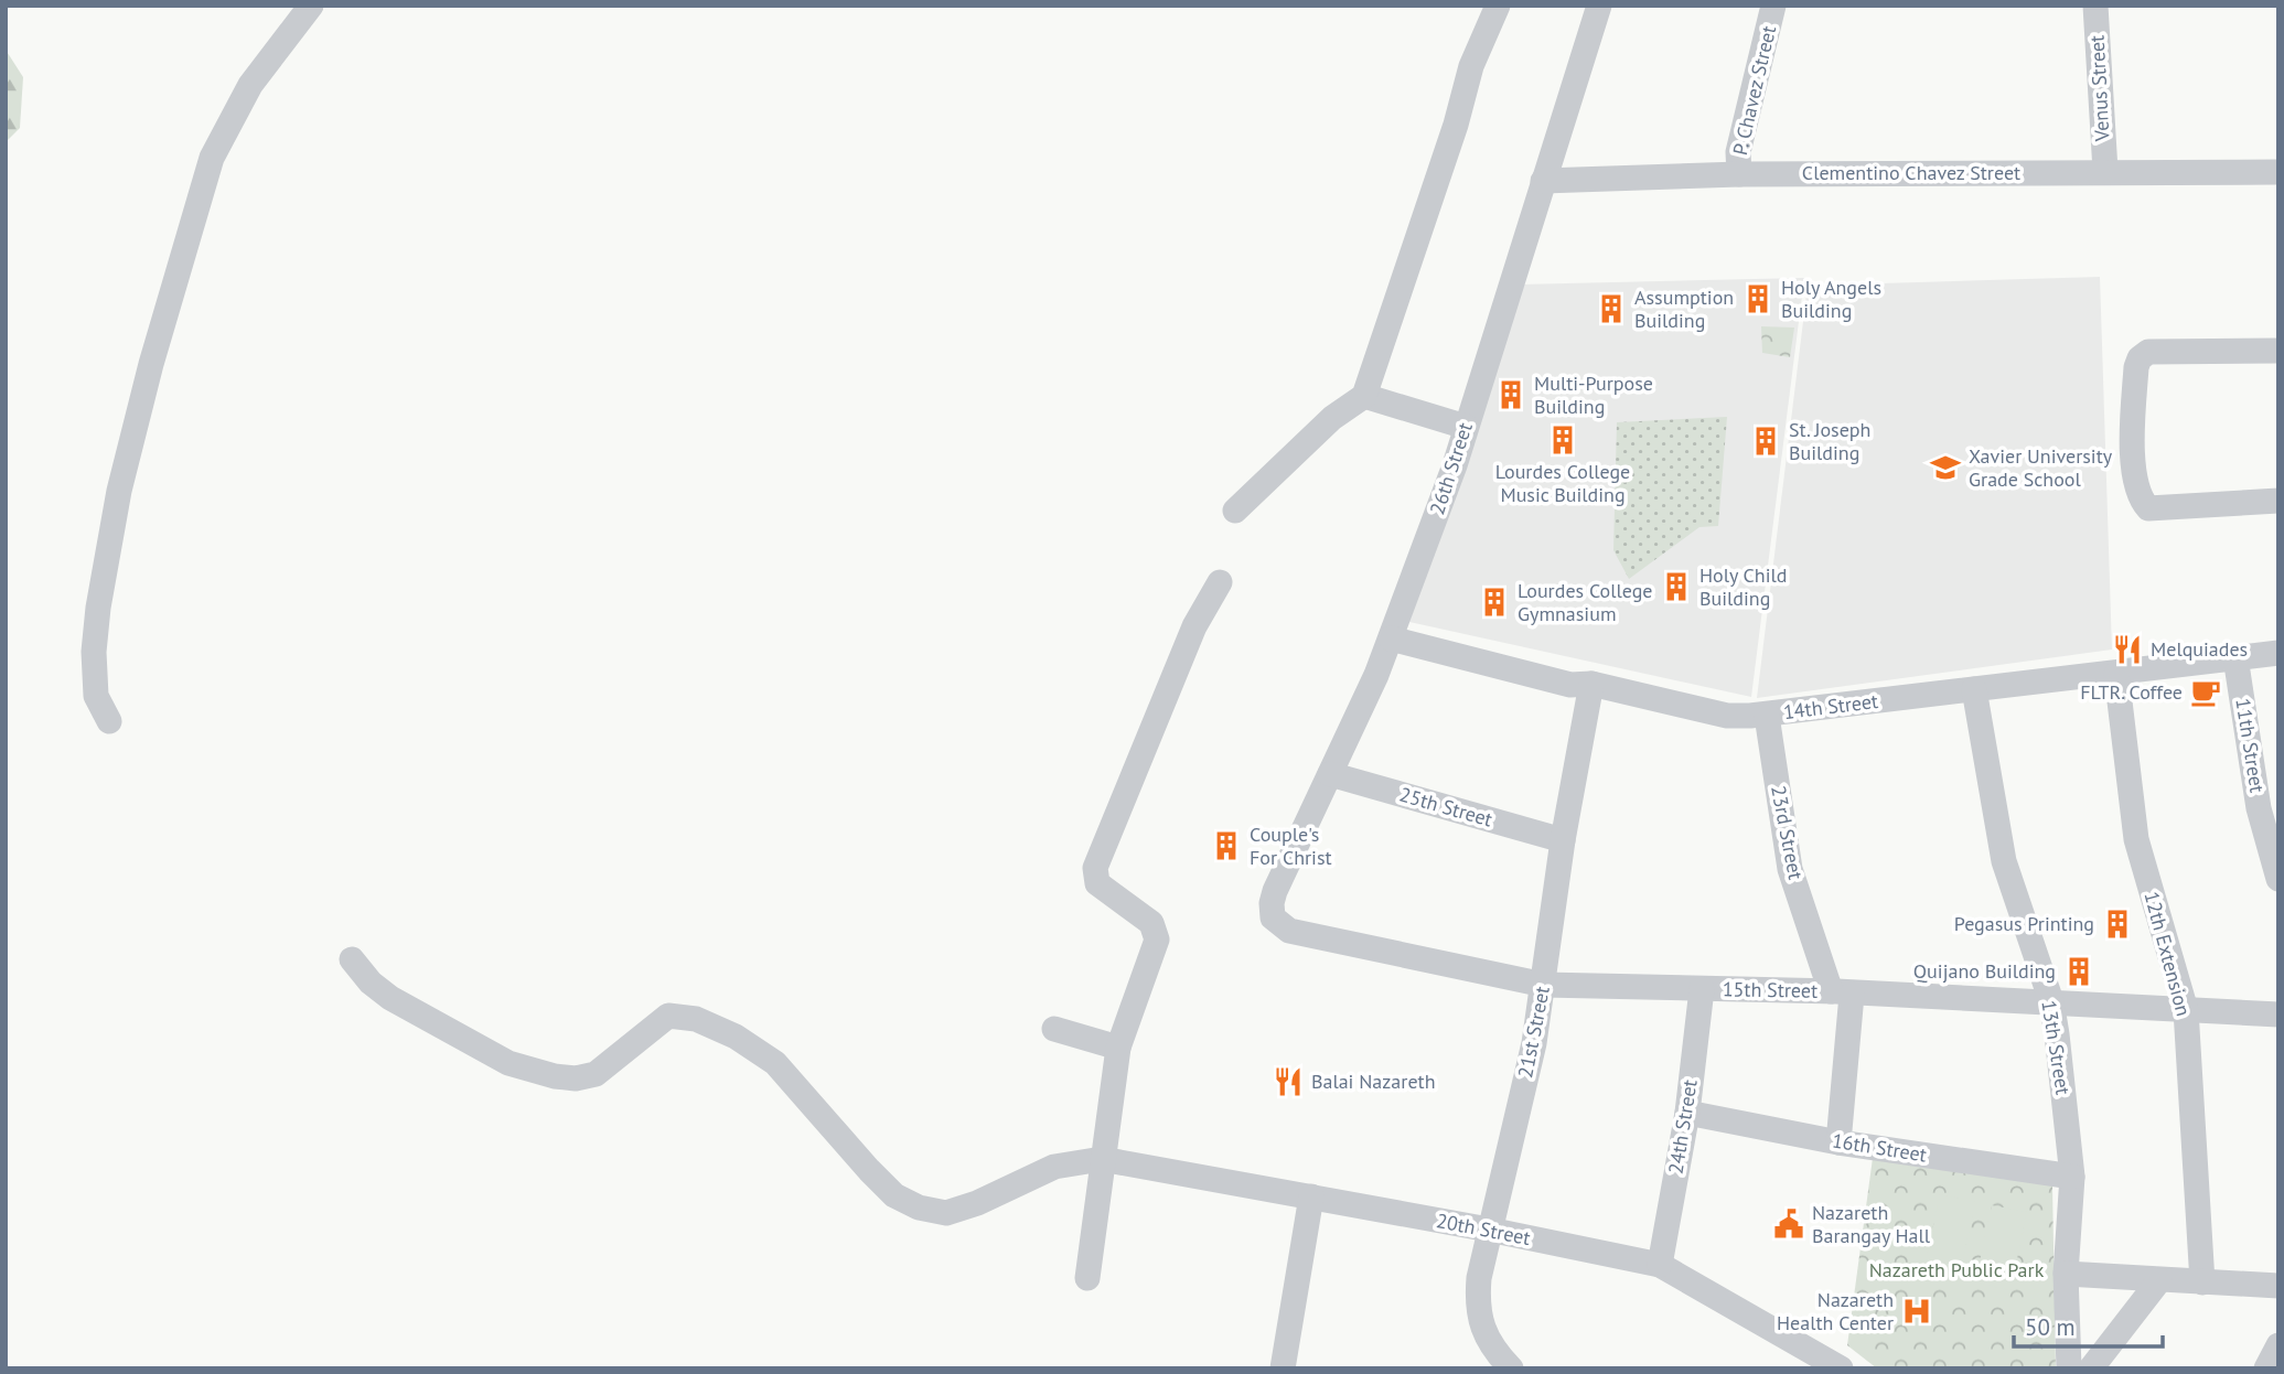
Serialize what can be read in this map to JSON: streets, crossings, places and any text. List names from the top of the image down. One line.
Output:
{"streets":{"street":["Venus Street","P. Chavez Street","Clementino Chavez Street","26th Street","14th Street","11th Street","25th Street","23rd Street","12th Extension","15th Street","21st Street","13th Street","24th Street","16th Street","20th Street"]},"crossings":[["Venus Street","Clementino Chavez Street"],["P. Chavez Street","Clementino Chavez Street"],["Clementino Chavez Street","26th Street"],["26th Street","14th Street"],["26th Street","25th Street"],["26th Street","15th Street"],["14th Street","11th Street"],["14th Street","23rd Street"],["14th Street","12th Extension"],["14th Street","21st Street"],["14th Street","13th Street"],["25th Street","21st Street"],["23rd Street","15th Street"],["12th Extension","15th Street"],["15th Street","21st Street"],["15th Street","13th Street"],["15th Street","24th Street"],["21st Street","20th Street"],["13th Street","16th Street"],["24th Street","16th Street"],["24th Street","20th Street"]],"parks":["Nazareth Public Park"],"places":{"building":["Holy Angels Building","Assumption Building","Multi-Purpose Building","Lourdes College Music Building","St. Joseph Building","Holy Child Building","Lourdes College Gymnasium","Couple's For Christ","Pegasus Printing","Quijano Building"],"school or university":["Xavier University Grade School"],"restaurant":["Melquiades","Balai Nazareth"],"cafe":["FLTR. Coffee"],"public building":["Nazareth Barangay Hall"],"hospital":["Nazareth Health Center"]},"scale_bar":"50 m"}
